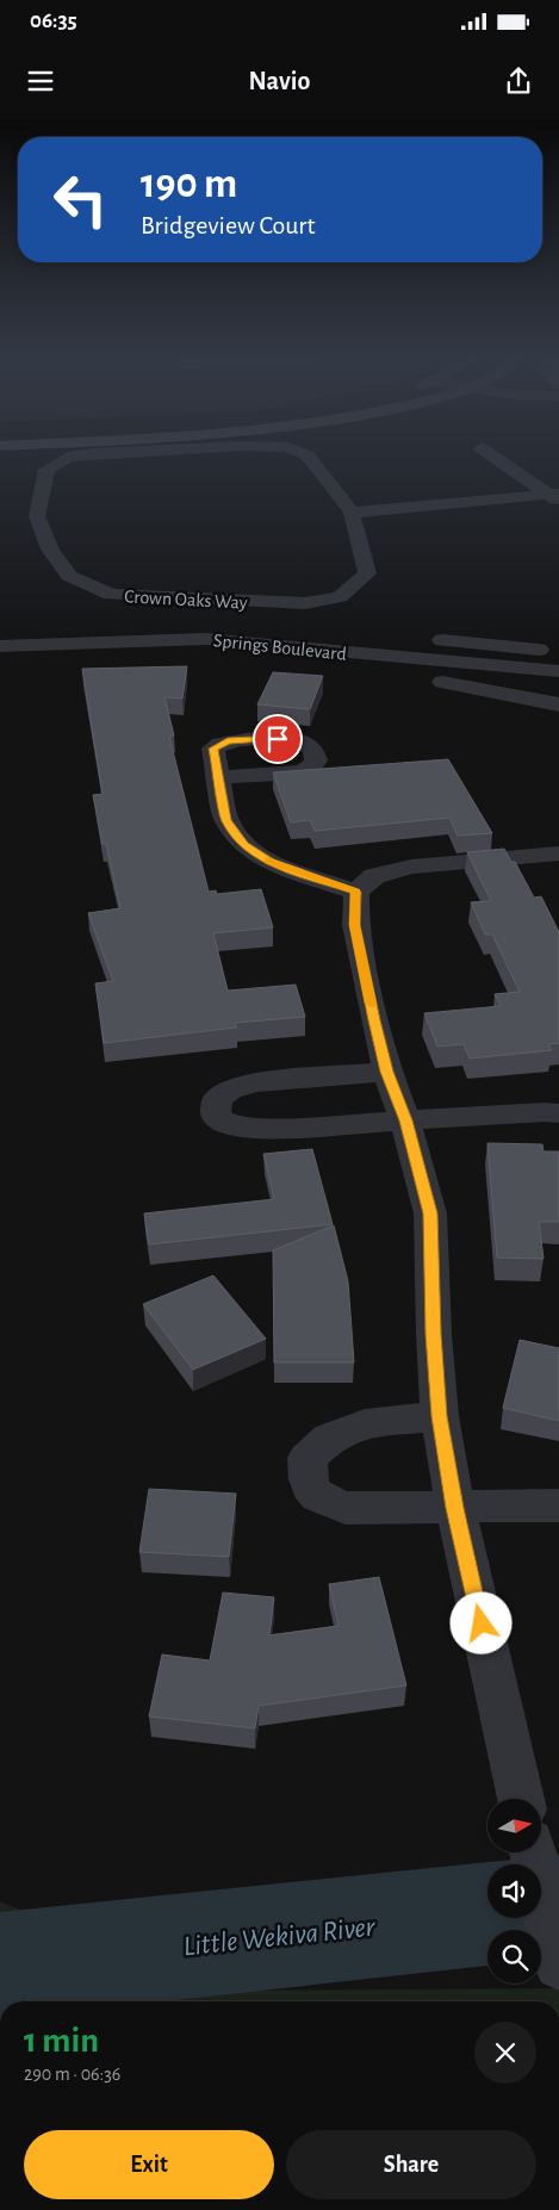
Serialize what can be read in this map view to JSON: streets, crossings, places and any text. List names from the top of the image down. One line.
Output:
{"streets":{"street":["Crown Oaks Way","Springs Boulevard"]},"water":["Little Wekiva River"],"north":"right","page":{"status":"06:35","header":"Navio","turn":["190 m","Bridgeview Court"],"heading":["1 min","290 m · 06:36"],"buttons":["Exit","Share"]}}
